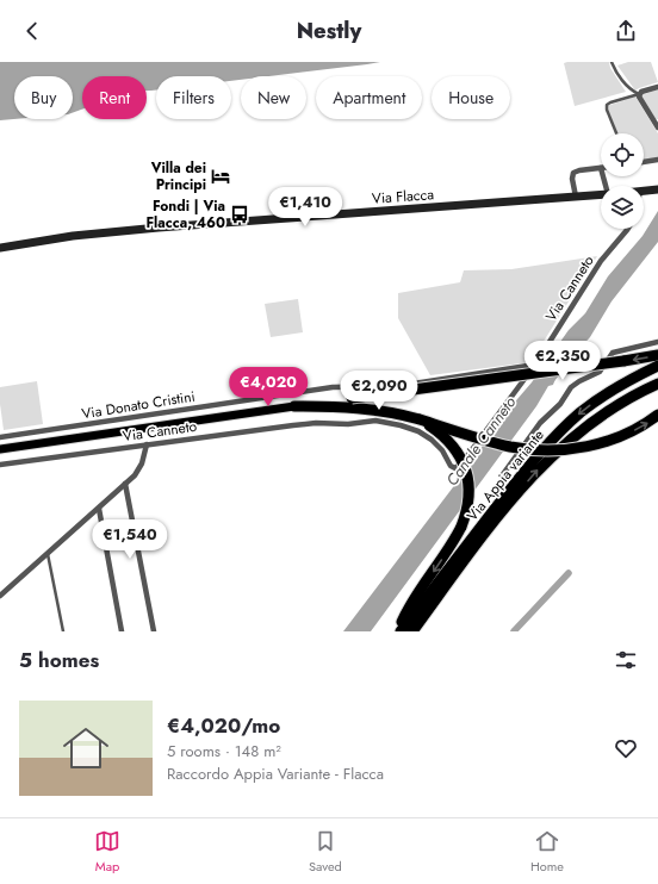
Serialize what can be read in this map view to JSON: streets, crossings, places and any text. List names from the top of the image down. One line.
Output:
{"streets":{"highway":["Via Appia variante"],"main road":["Via Flacca"],"street":["Via Canneto","Via Donato Cristini"]},"crossings":[["Via Canneto","Via Donato Cristini"]],"water":["Canale Canneto"],"places":{"hotel":["Villa dei Principi"],"bus stop":["Fondi | Via Flacca, 460"]},"page":{"header":"Nestly","chip":["Buy","Rent","Filters","New","Apartment","House"],"price":["€1,410","€2,350","€4,020","€2,090","€1,540"],"heading":"5 homes","list":[{"name":"€4,020/mo","note":"5 rooms · 148 m² · Raccordo Appia Variante - Flacca"}],"tabs":["Map","Saved","Home"]}}
